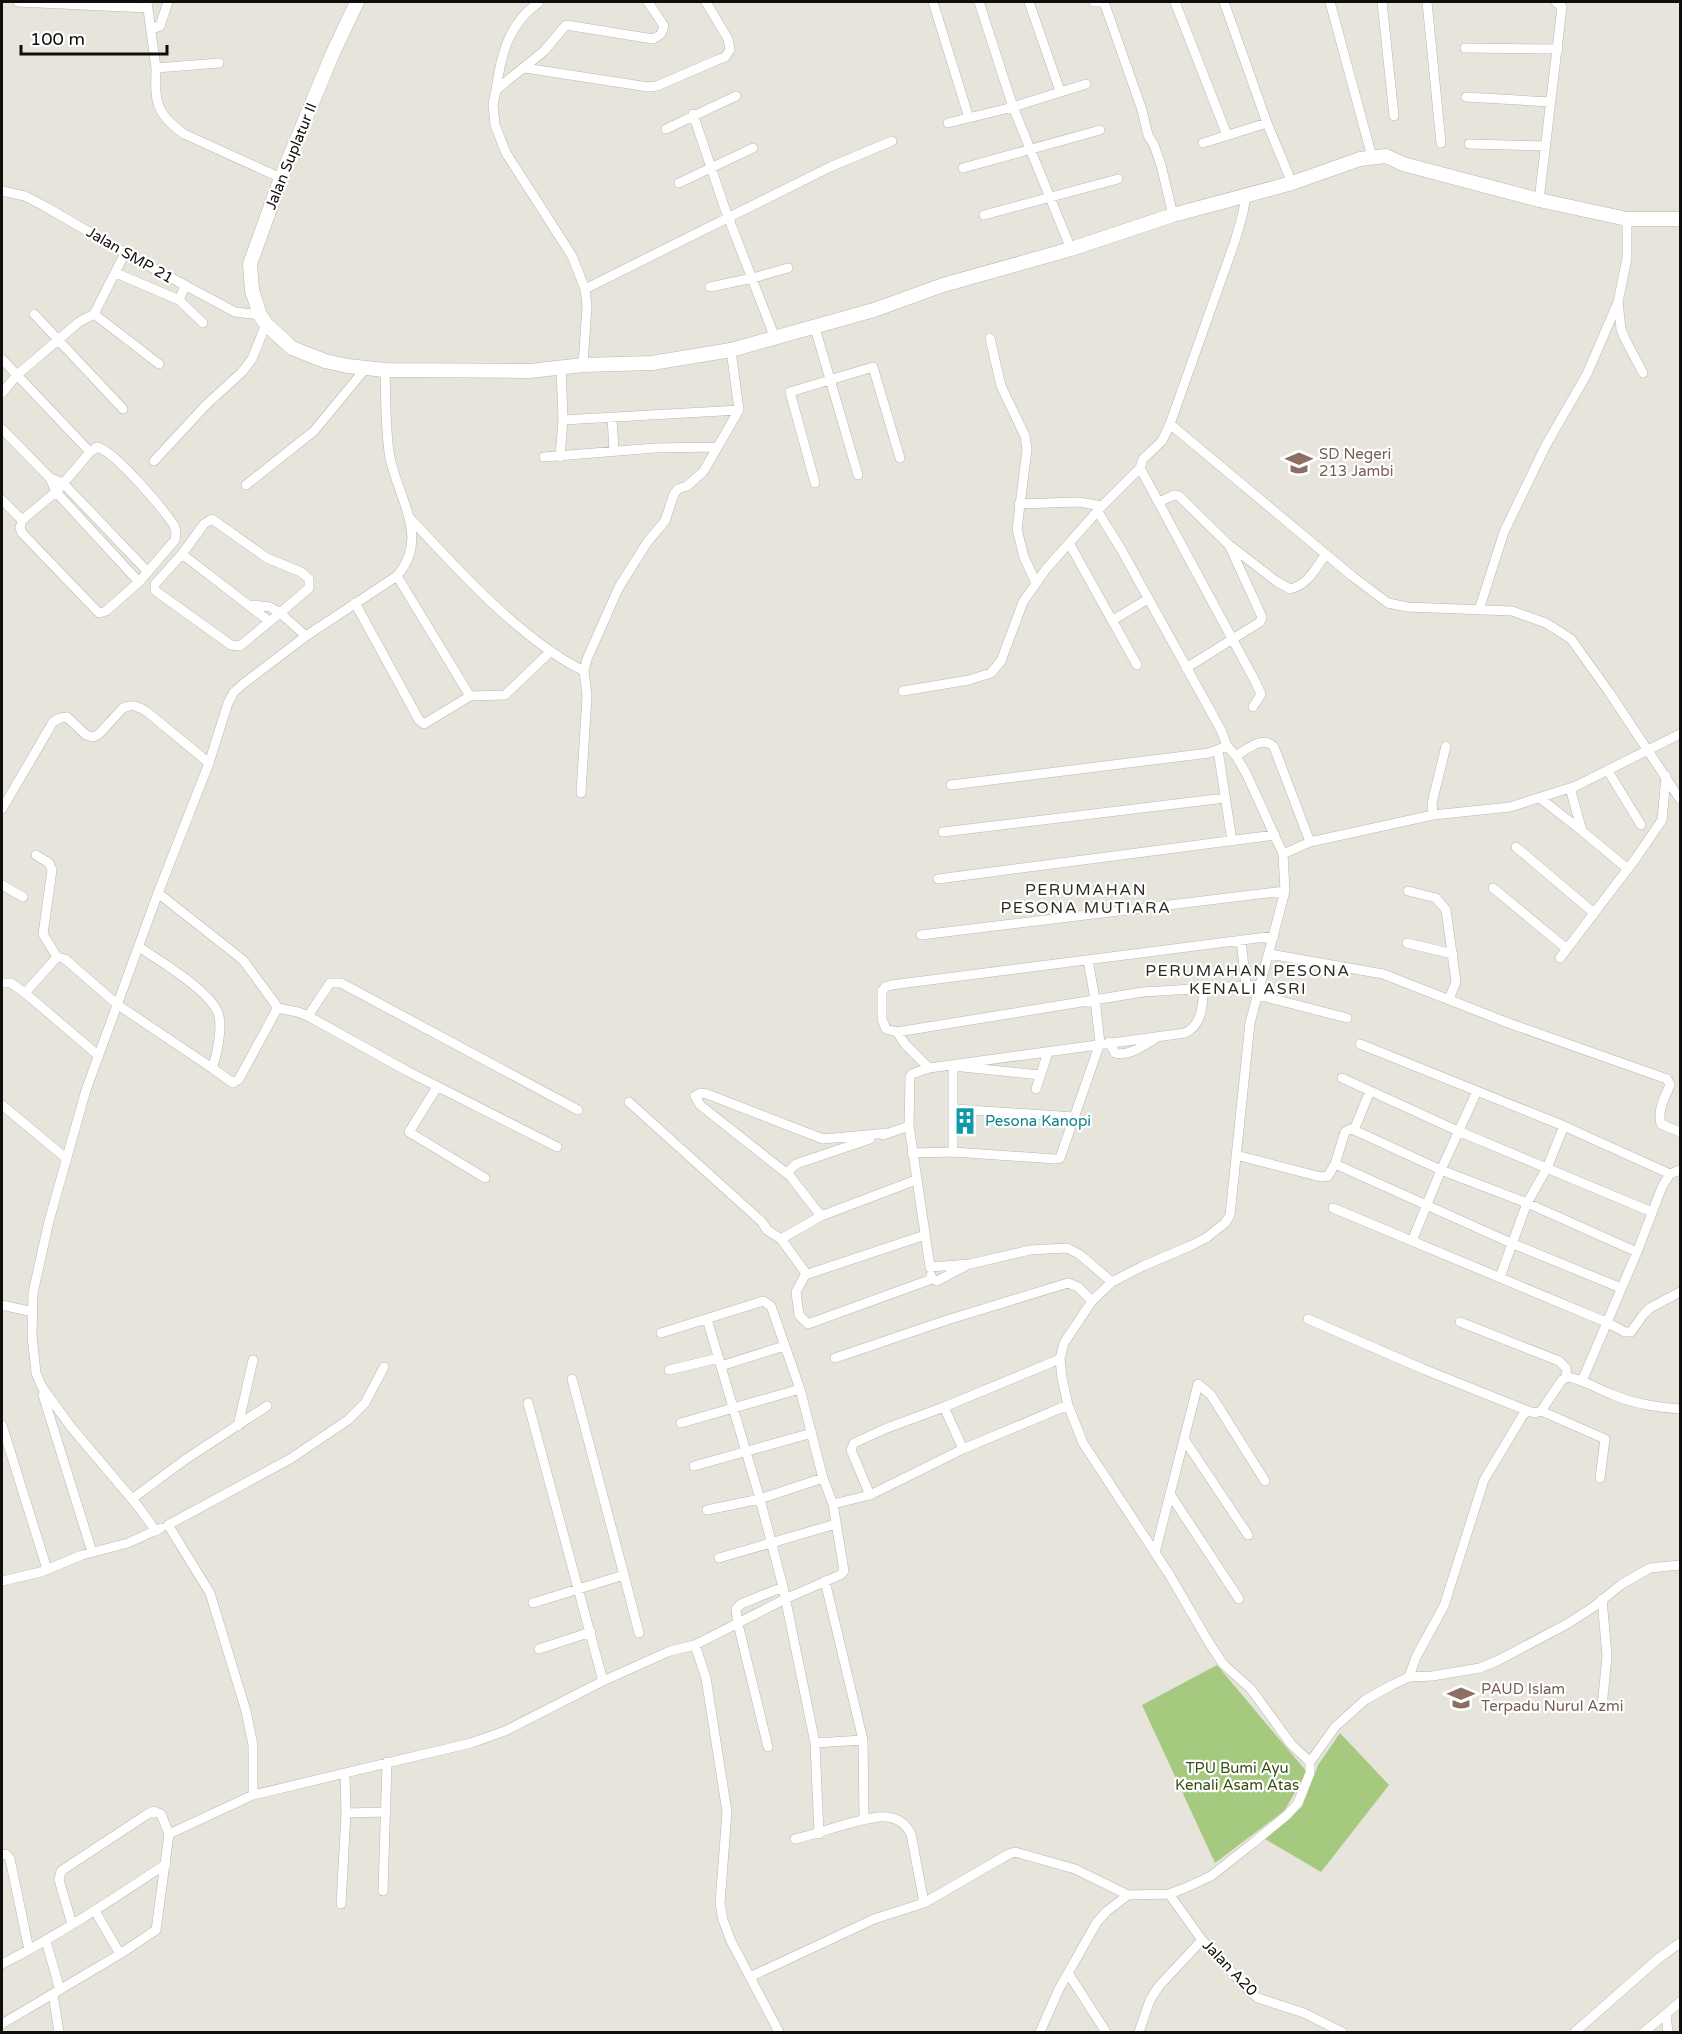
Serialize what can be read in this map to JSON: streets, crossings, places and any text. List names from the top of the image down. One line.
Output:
{"streets":{"street":["Jalan Suplatur II","Jalan SMP 21","Jalan A20"]},"crossings":[["Jalan Suplatur II","Jalan SMP 21"]],"districts":["PERUMAHAN PESONA MUTIARA","PERUMAHAN PESONA KENALI ASRI"],"parks":["TPU Bumi Ayu Kenali Asam Atas"],"places":{"school or university":["SD Negeri 213 Jambi","PAUD Islam Terpadu Nurul Azmi"],"building":["Pesona Kanopi"]},"scale_bar":"100 m"}
